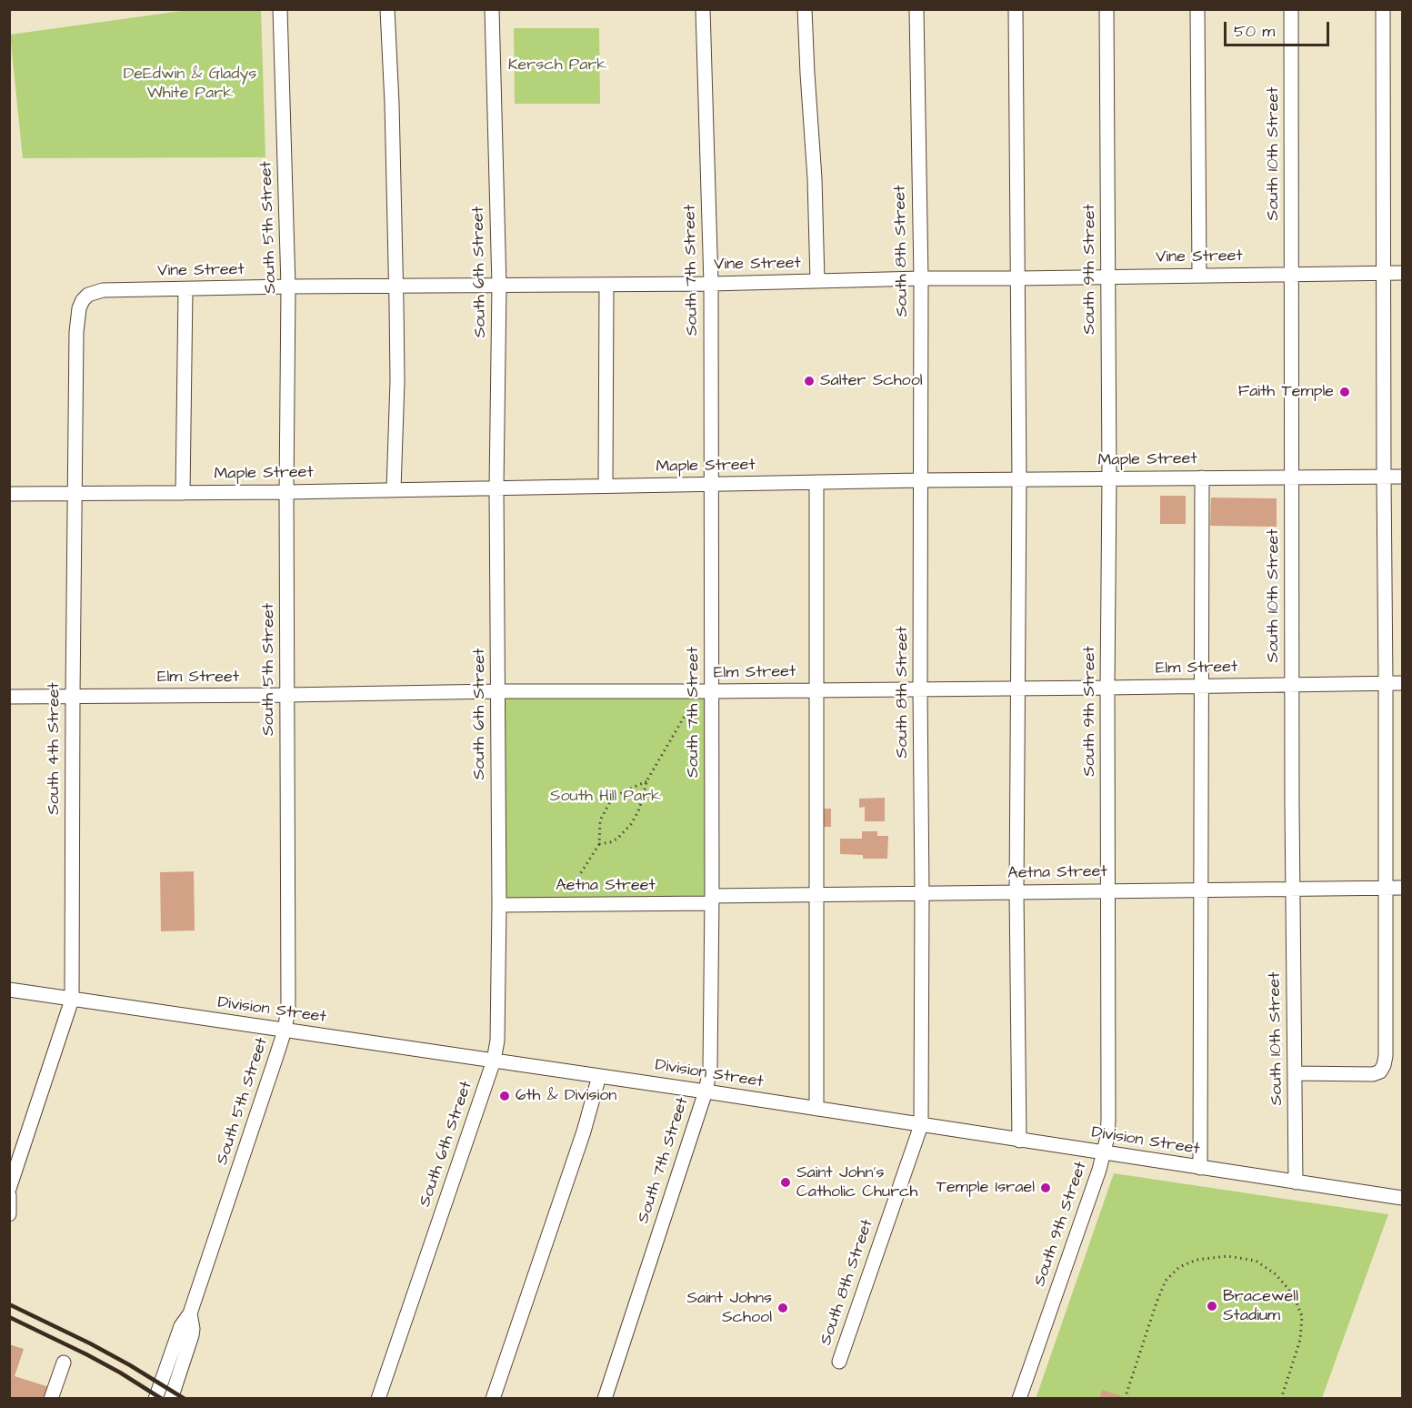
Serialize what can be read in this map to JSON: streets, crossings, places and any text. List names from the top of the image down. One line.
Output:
{"streets":{"street":["South 10th Street","South 5th Street","South 8th Street","Vine Street","South 9th Street","South 7th Street","South 6th Street","Maple Street","Elm Street","South 4th Street","Aetna Street","Division Street"]},"crossings":[["South 10th Street","Vine Street"],["South 10th Street","Maple Street"],["South 10th Street","Elm Street"],["South 10th Street","Aetna Street"],["South 10th Street","Division Street"],["South 5th Street","Vine Street"],["South 5th Street","Maple Street"],["South 5th Street","Elm Street"],["South 5th Street","Division Street"],["South 8th Street","Vine Street"],["South 8th Street","Maple Street"],["South 8th Street","Elm Street"],["South 8th Street","Aetna Street"],["South 8th Street","Division Street"],["Vine Street","South 9th Street"],["Vine Street","South 7th Street"],["Vine Street","South 6th Street"],["Vine Street","South 4th Street"],["South 9th Street","Maple Street"],["South 9th Street","Elm Street"],["South 9th Street","Aetna Street"],["South 9th Street","Division Street"],["South 7th Street","Maple Street"],["South 7th Street","Elm Street"],["South 7th Street","Aetna Street"],["South 7th Street","Division Street"],["South 6th Street","Maple Street"],["South 6th Street","Elm Street"],["South 6th Street","Aetna Street"],["South 6th Street","Division Street"],["Maple Street","South 4th Street"],["Elm Street","South 4th Street"],["South 4th Street","Division Street"]],"parks":["Kersch Park","DeEdwin & Gladys White Park","South Hill Park"],"places":["Salter School","Faith Temple","6th & Division","Saint John's Catholic Church","Temple Israel","Bracewell Stadium","Saint Johns School"],"scale_bar":"50 m"}
